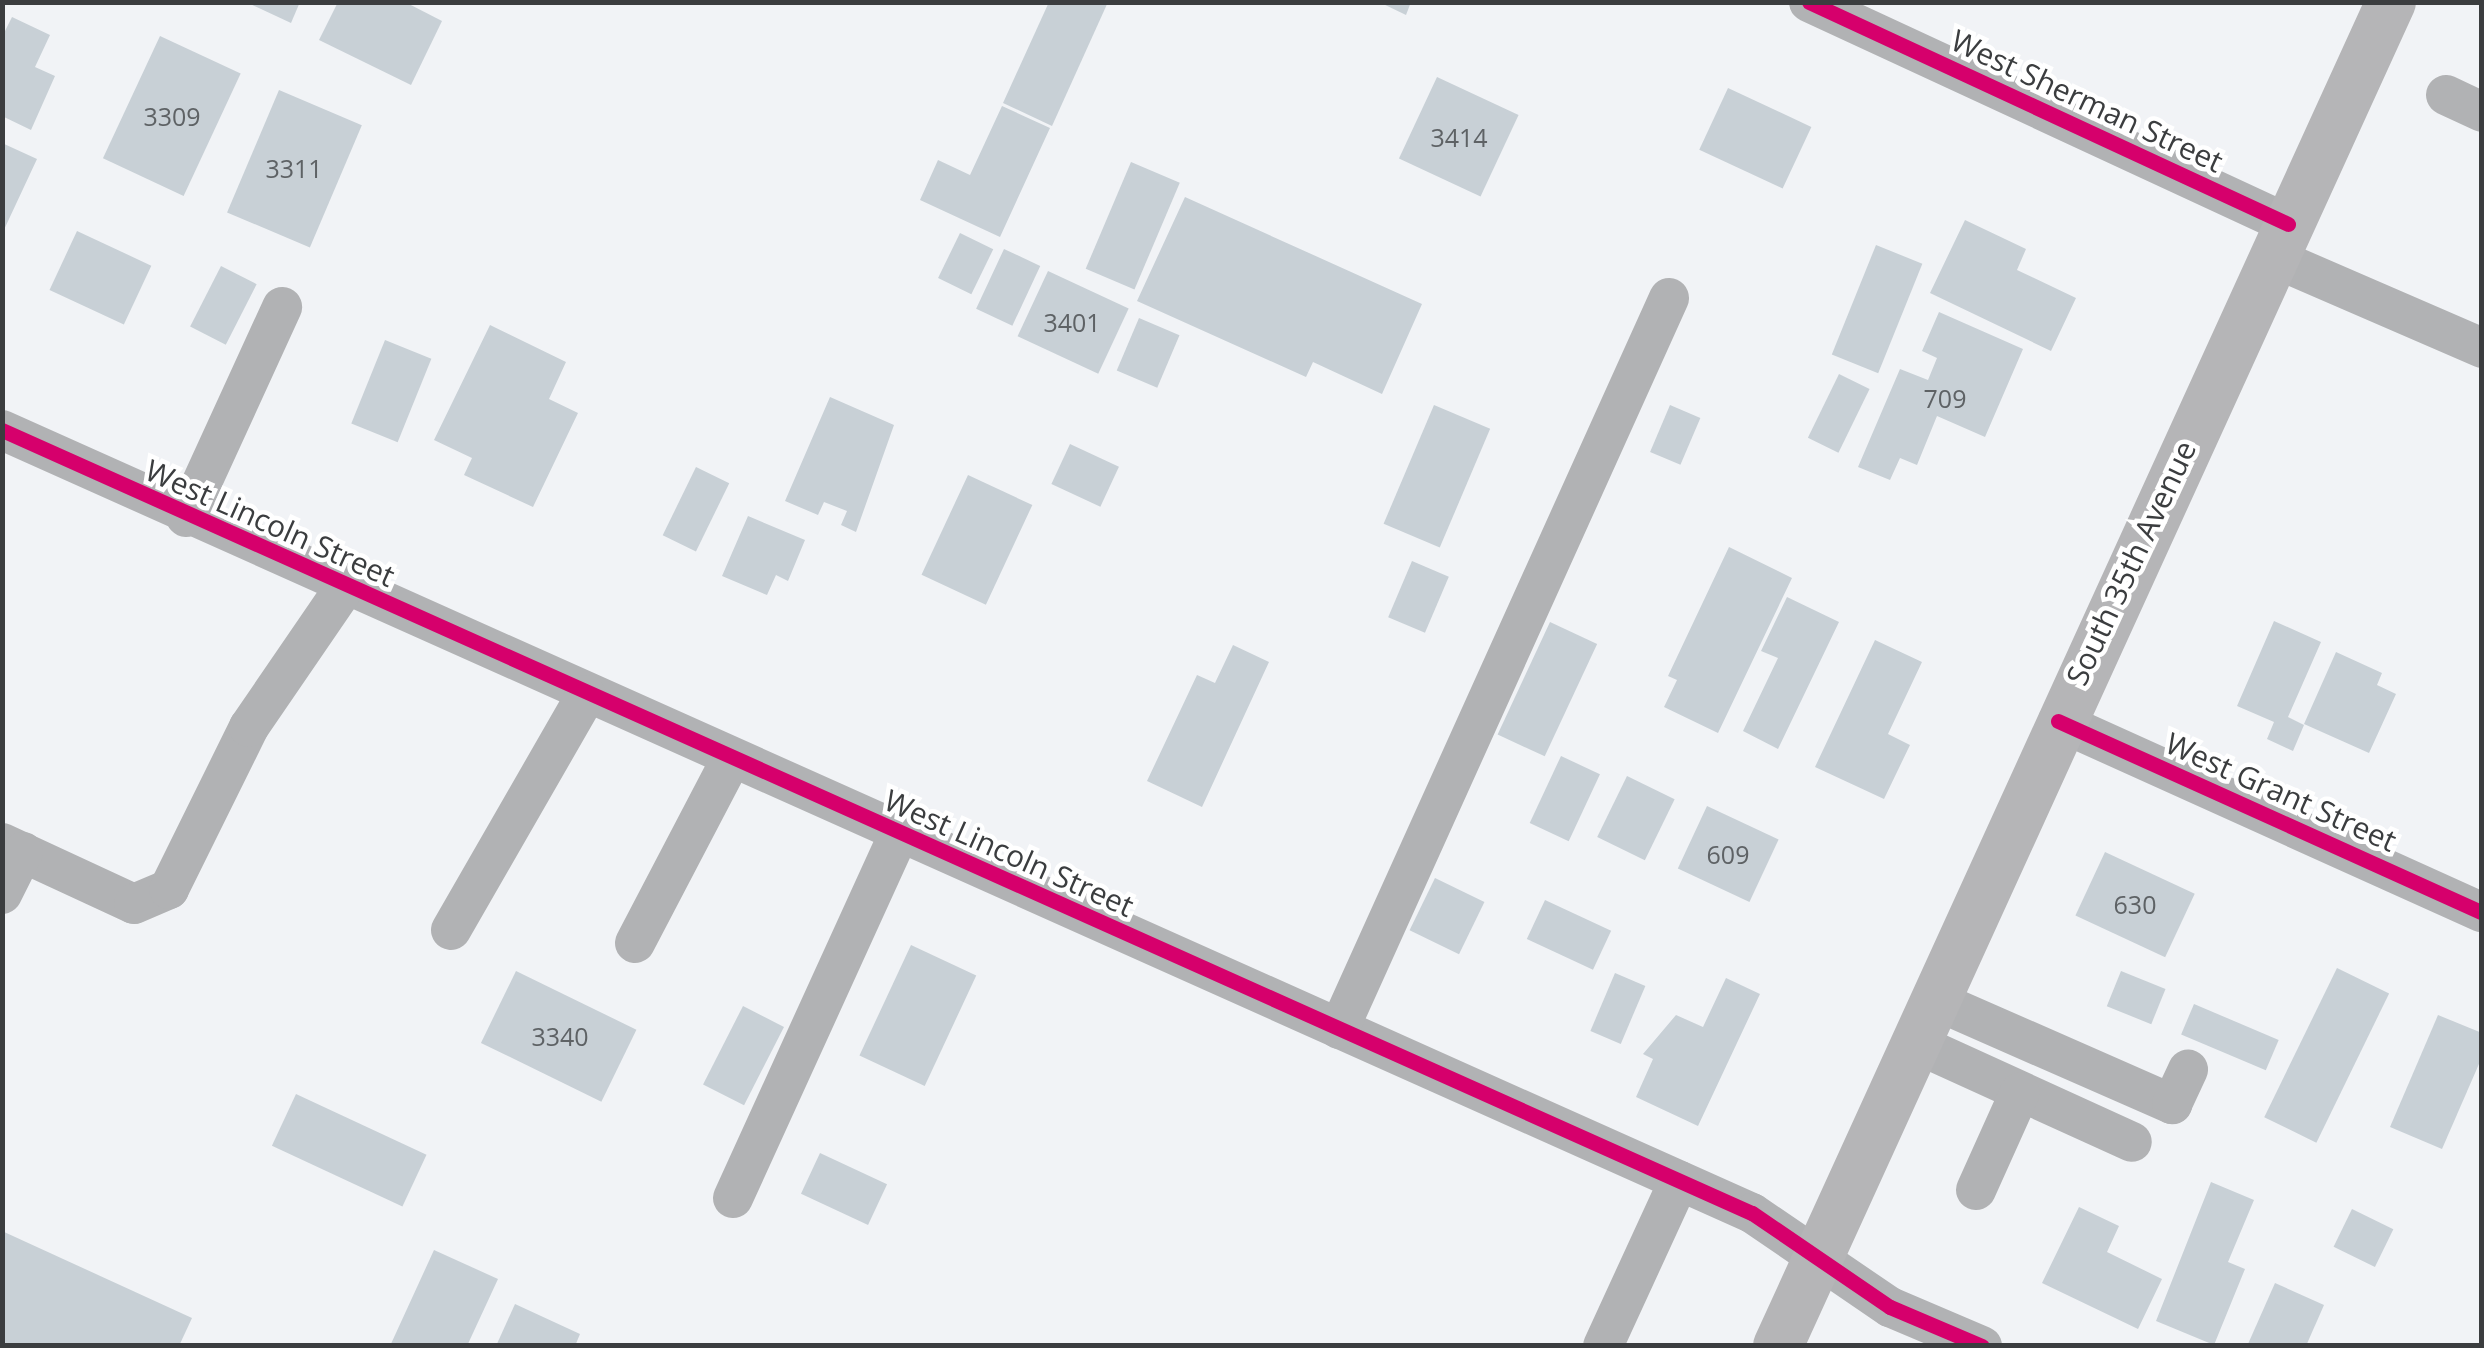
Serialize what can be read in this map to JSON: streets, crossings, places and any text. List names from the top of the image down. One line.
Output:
{"streets":{"main road":["South 35th Avenue"],"street":["West Sherman Street","West Lincoln Street","West Grant Street"]},"crossings":[["West Sherman Street","South 35th Avenue"],["West Lincoln Street","South 35th Avenue"],["South 35th Avenue","West Grant Street"]],"house_numbers":["3309","3414","3311","3401","709","609","630","3340"]}
